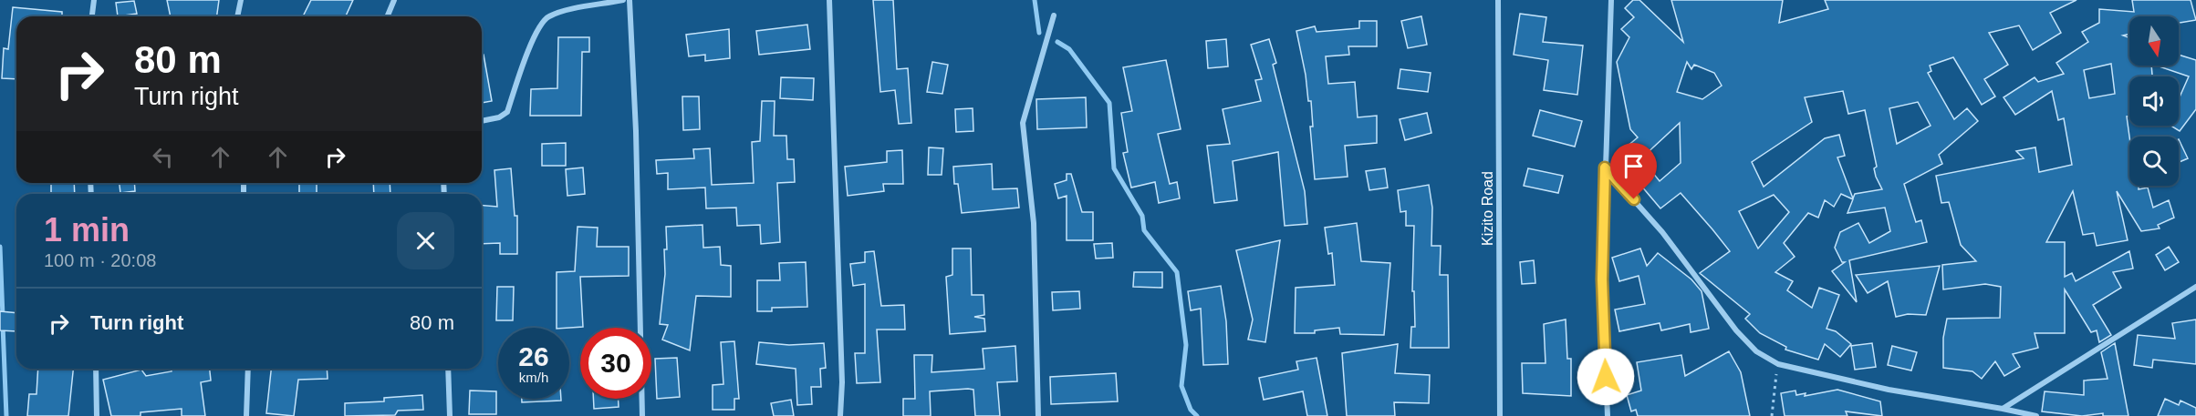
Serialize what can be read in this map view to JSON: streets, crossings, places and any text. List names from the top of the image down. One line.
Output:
{"streets":{"street":["Kizito Road"]},"north":"bottom","page":{"turn":["80 m","Turn right"],"heading":["1 min","100 m · 20:08"],"list":[{"name":"Turn right","value":"80 m"}],"speed":"26 km/h","limit":"30"}}
